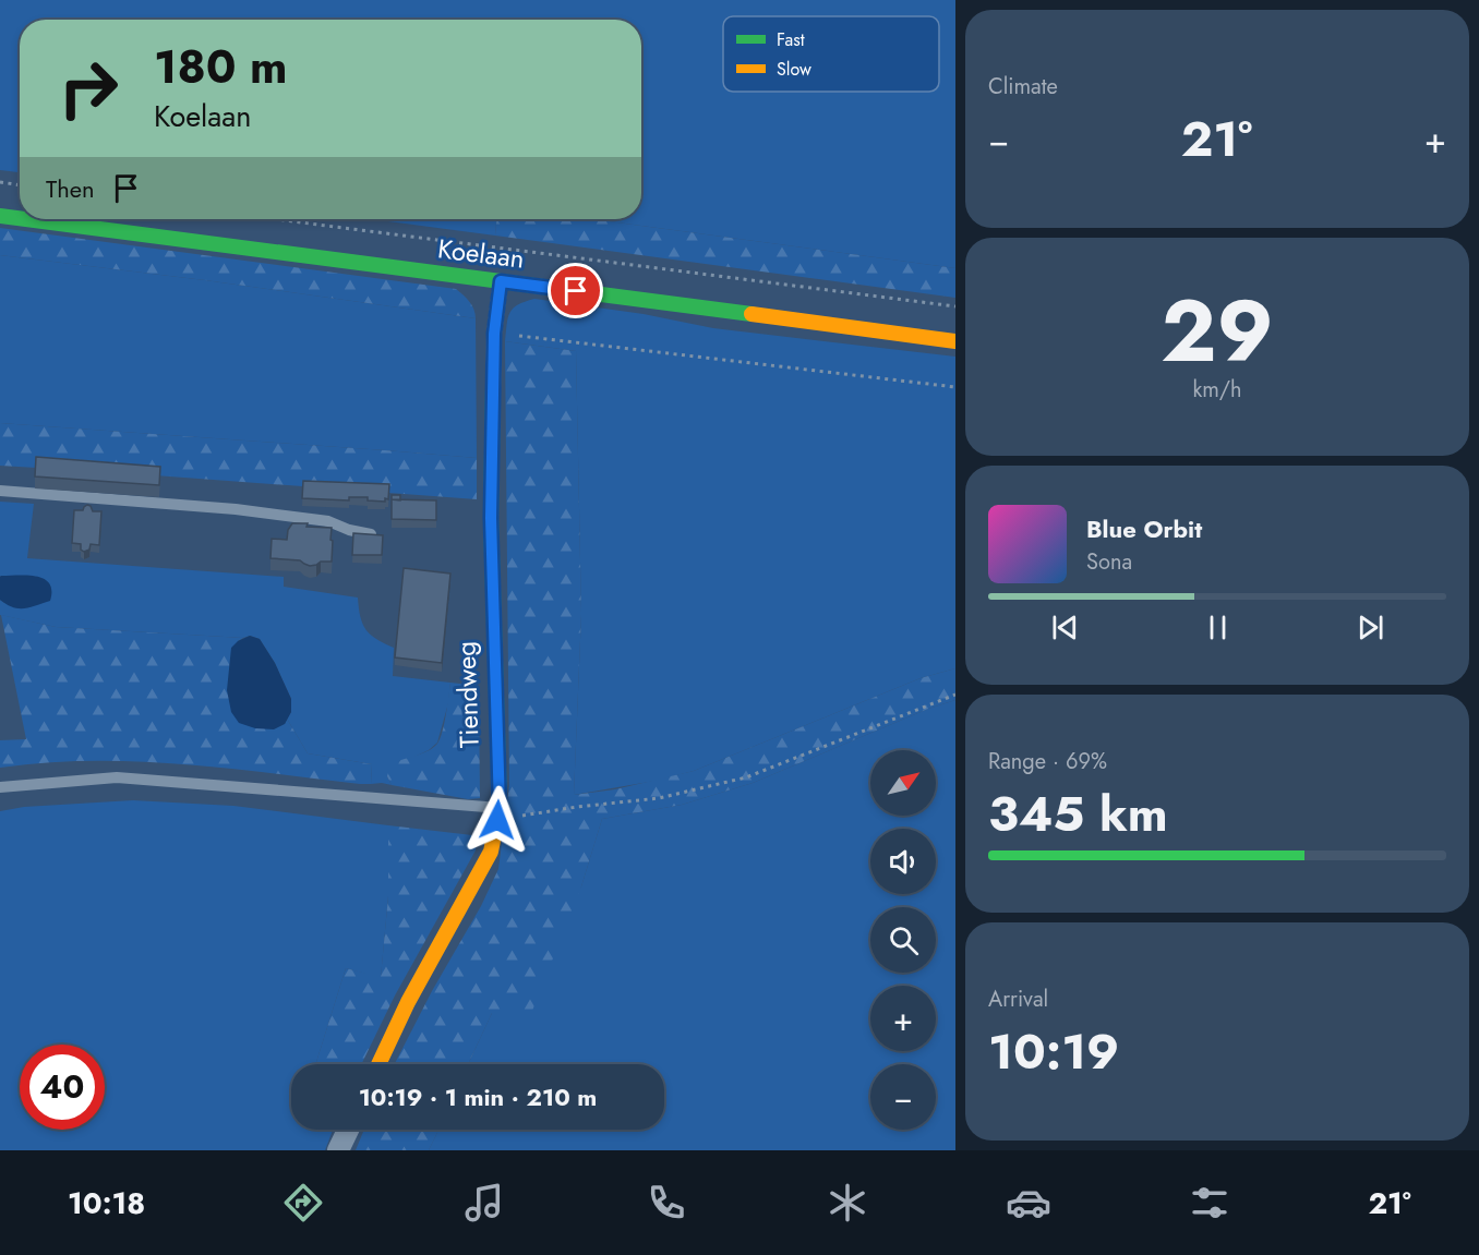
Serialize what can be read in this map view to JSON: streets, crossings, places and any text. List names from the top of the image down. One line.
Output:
{"streets":{"street":["Koelaan","Tiendweg"]},"crossings":[["Koelaan","Tiendweg"]],"legend":["Fast","Slow"],"north":"top right","page":{"tile":["Climate",["29","km/h"],["Range · 69%","345 km"],["Arrival","10:19"]],"turn":["180 m","Koelaan"],"heat":["−","21°","+"],"then":"Then","song":["Blue Orbit","Sona"],"map_buttons":["+","−"],"limit":"40","trip":"10:19 · 1 min · 210 m","tabs":["10:18","21°"]}}
